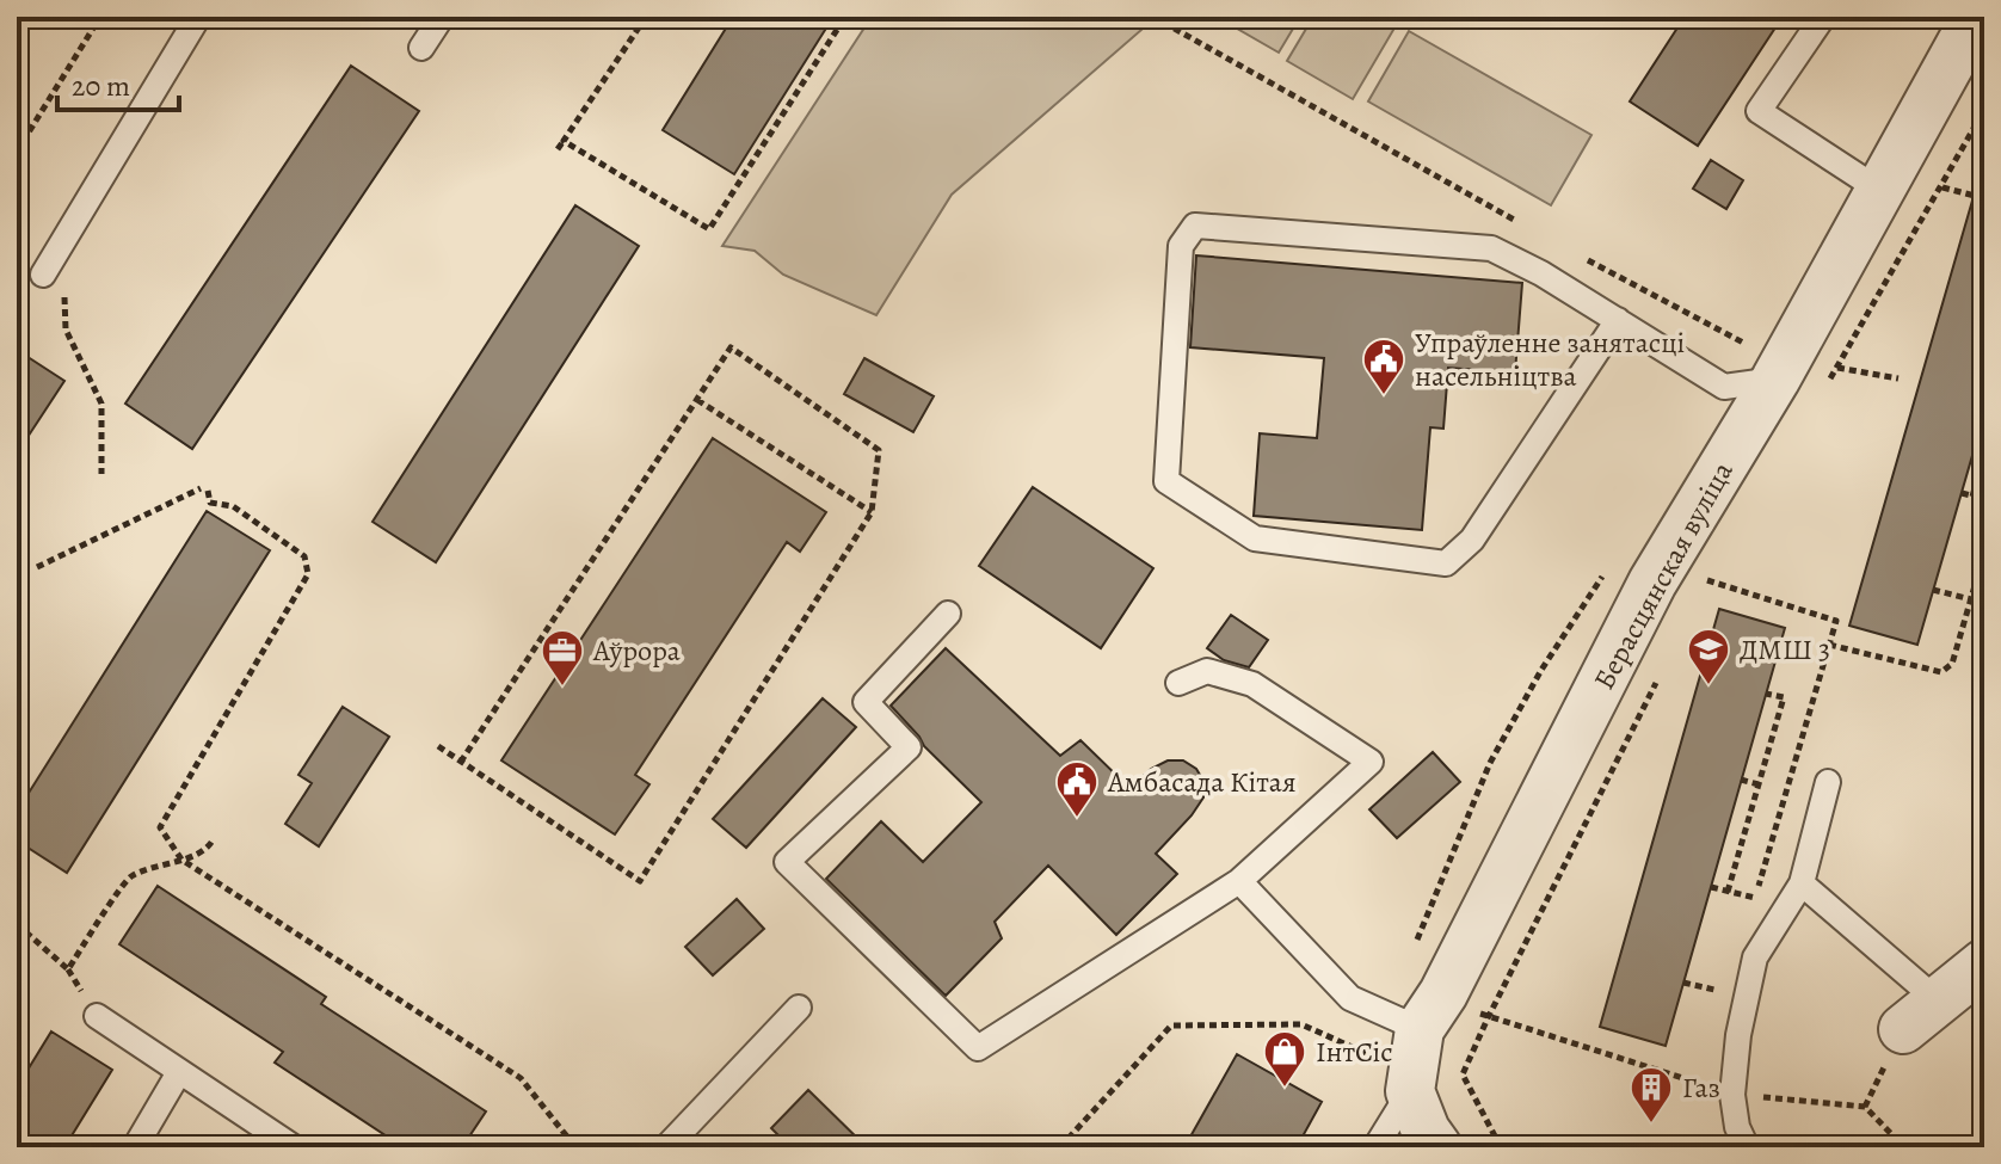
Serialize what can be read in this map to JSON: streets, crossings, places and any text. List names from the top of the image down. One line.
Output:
{"streets":{"street":["Берасцянская вуліца"]},"places":{"public building":["Упраўленне занятасці насельніцтва","Амбасада Кітая"],"school or university":["ДМШ 3"],"office":["Аўрора"],"shop":["ІнтСіс"],"building":["Газ"]},"scale_bar":"20 m"}
